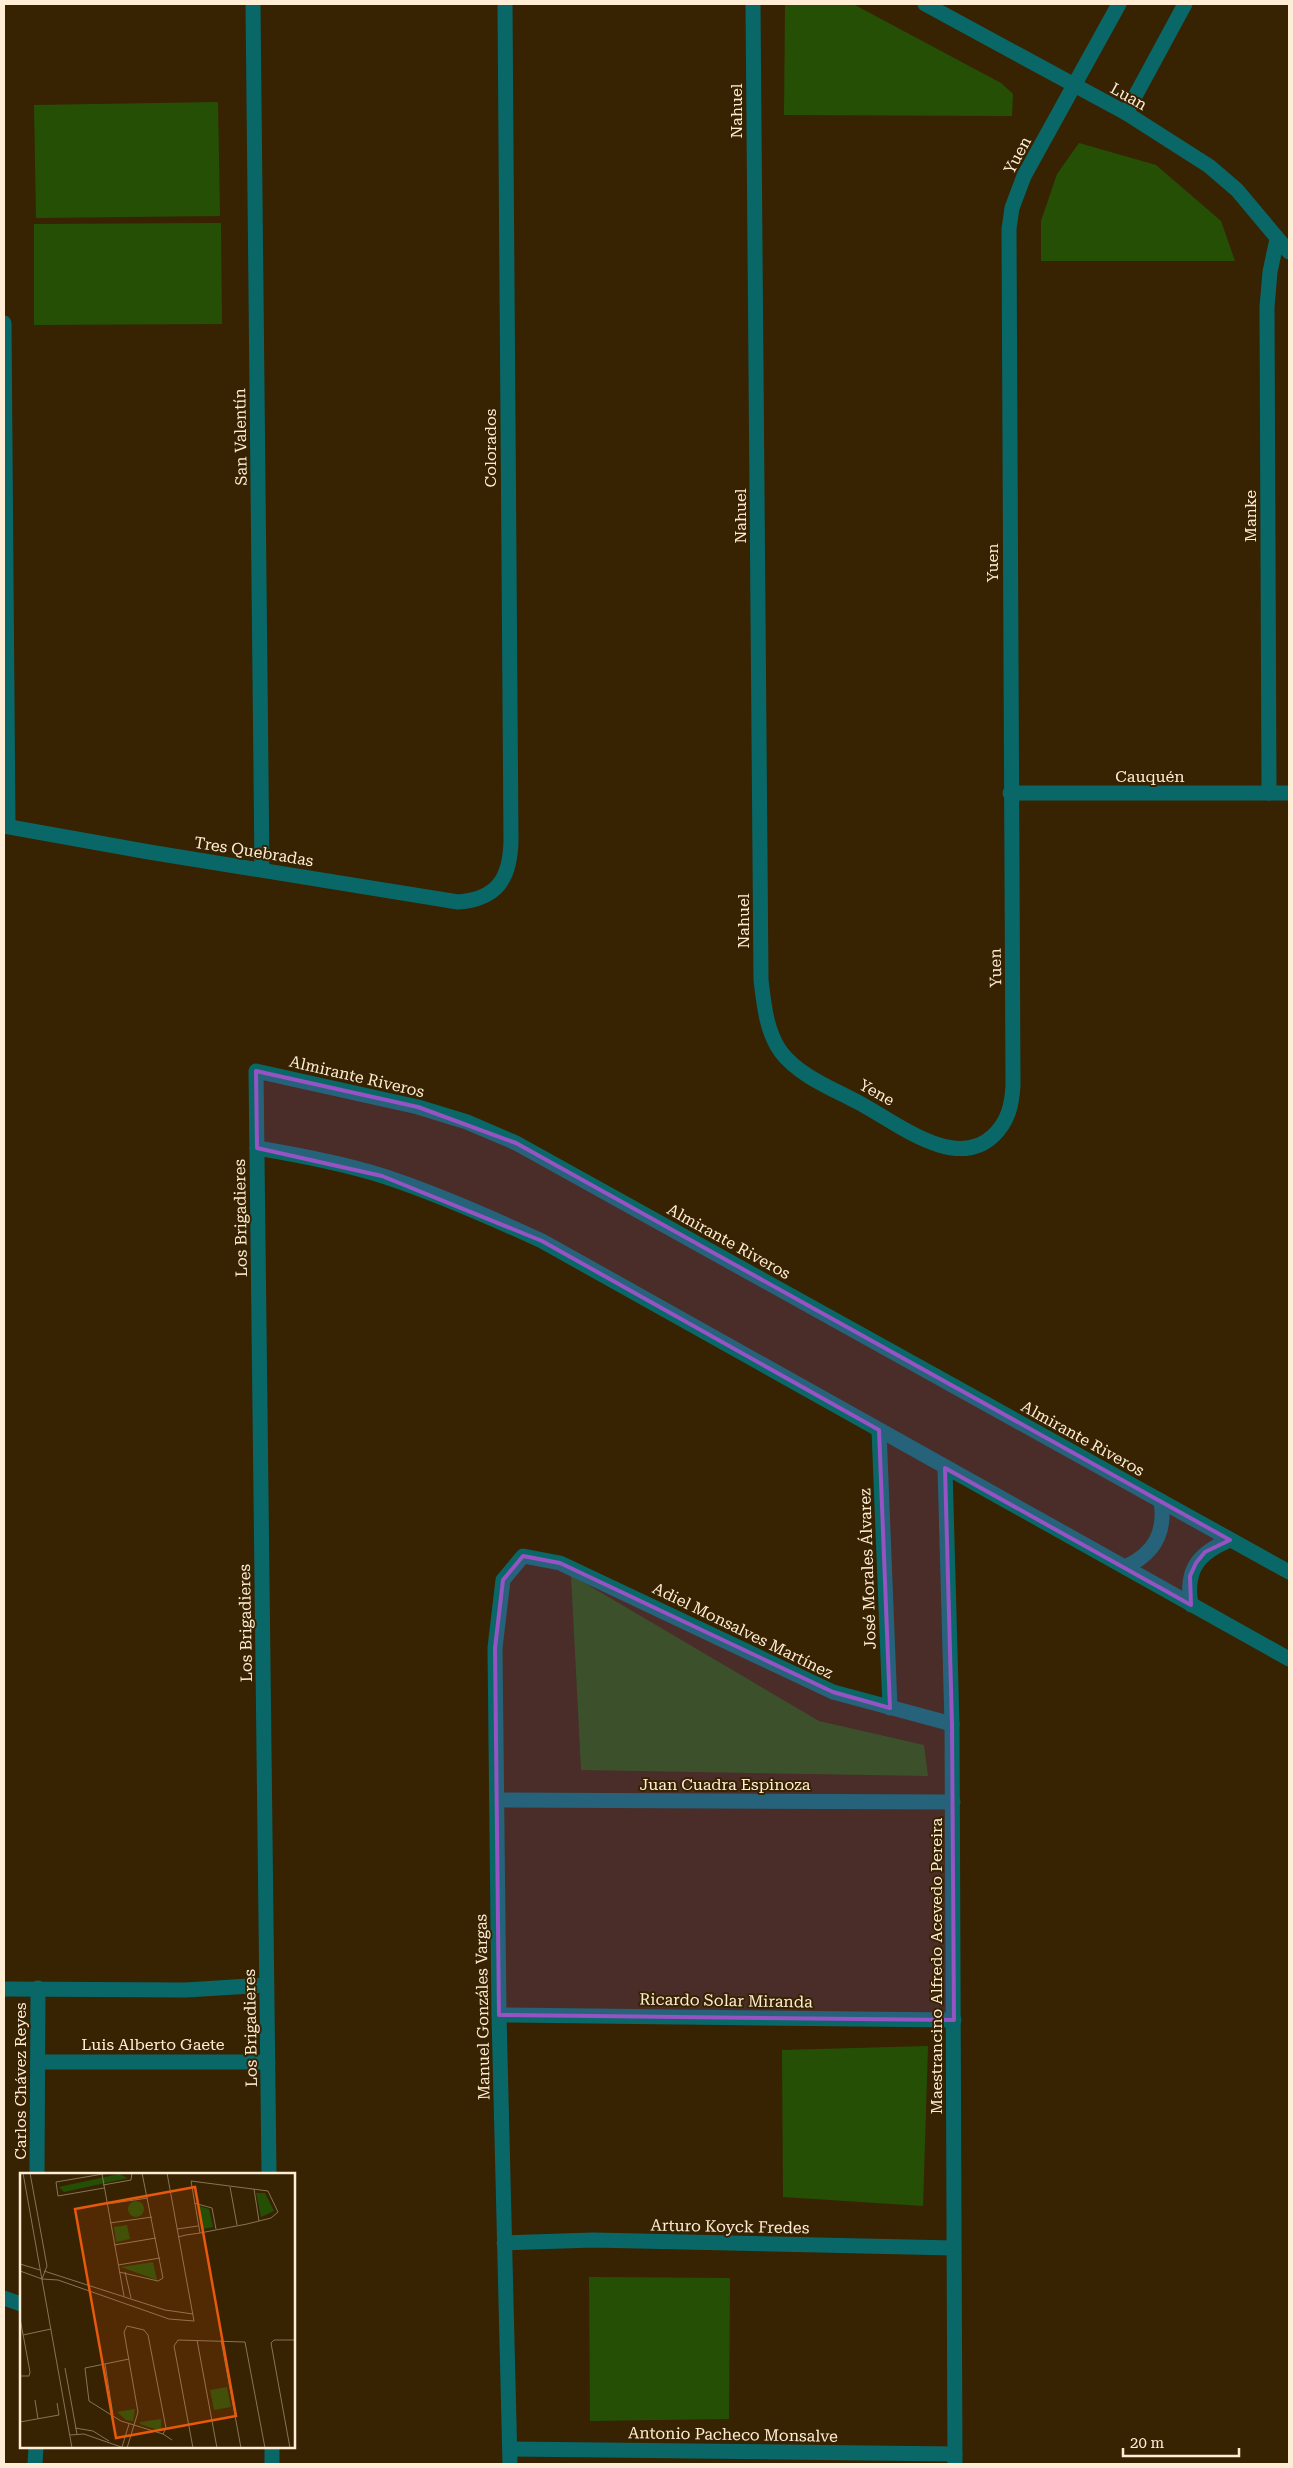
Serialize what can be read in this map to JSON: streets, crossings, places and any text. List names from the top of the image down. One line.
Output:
{"streets":{"street":["Luan","Nahuel","Yuen","San Valentín","Colorados","Manke","Cauquén","Tres Quebradas","Almirante Riveros","Yene","Los Brigadieres","José Morales Álvarez","Adiel Monsalves Martínez","Juan Cuadra Espinoza","Maestrancino Alfredo Acevedo Pereira","Ricardo Solar Miranda","Manuel Gonzáles Vargas","Luis Alberto Gaete","Carlos Chávez Reyes","Arturo Koyck Fredes","Antonio Pacheco Monsalve"]},"crossings":[["Luan","Yuen"],["Luan","Manke"],["Nahuel","Yene"],["Yuen","Cauquén"],["Yuen","Yene"],["San Valentín","Tres Quebradas"],["Colorados","Tres Quebradas"],["Manke","Cauquén"],["Almirante Riveros","Los Brigadieres"],["Los Brigadieres","Luis Alberto Gaete"],["José Morales Álvarez","Adiel Monsalves Martínez"],["Adiel Monsalves Martínez","Maestrancino Alfredo Acevedo Pereira"],["Adiel Monsalves Martínez","Manuel Gonzáles Vargas"],["Juan Cuadra Espinoza","Maestrancino Alfredo Acevedo Pereira"],["Juan Cuadra Espinoza","Manuel Gonzáles Vargas"],["Maestrancino Alfredo Acevedo Pereira","Ricardo Solar Miranda"],["Maestrancino Alfredo Acevedo Pereira","Arturo Koyck Fredes"],["Maestrancino Alfredo Acevedo Pereira","Antonio Pacheco Monsalve"],["Ricardo Solar Miranda","Manuel Gonzáles Vargas"],["Manuel Gonzáles Vargas","Arturo Koyck Fredes"],["Manuel Gonzáles Vargas","Antonio Pacheco Monsalve"],["Luis Alberto Gaete","Carlos Chávez Reyes"]],"scale_bar":"20 m"}
